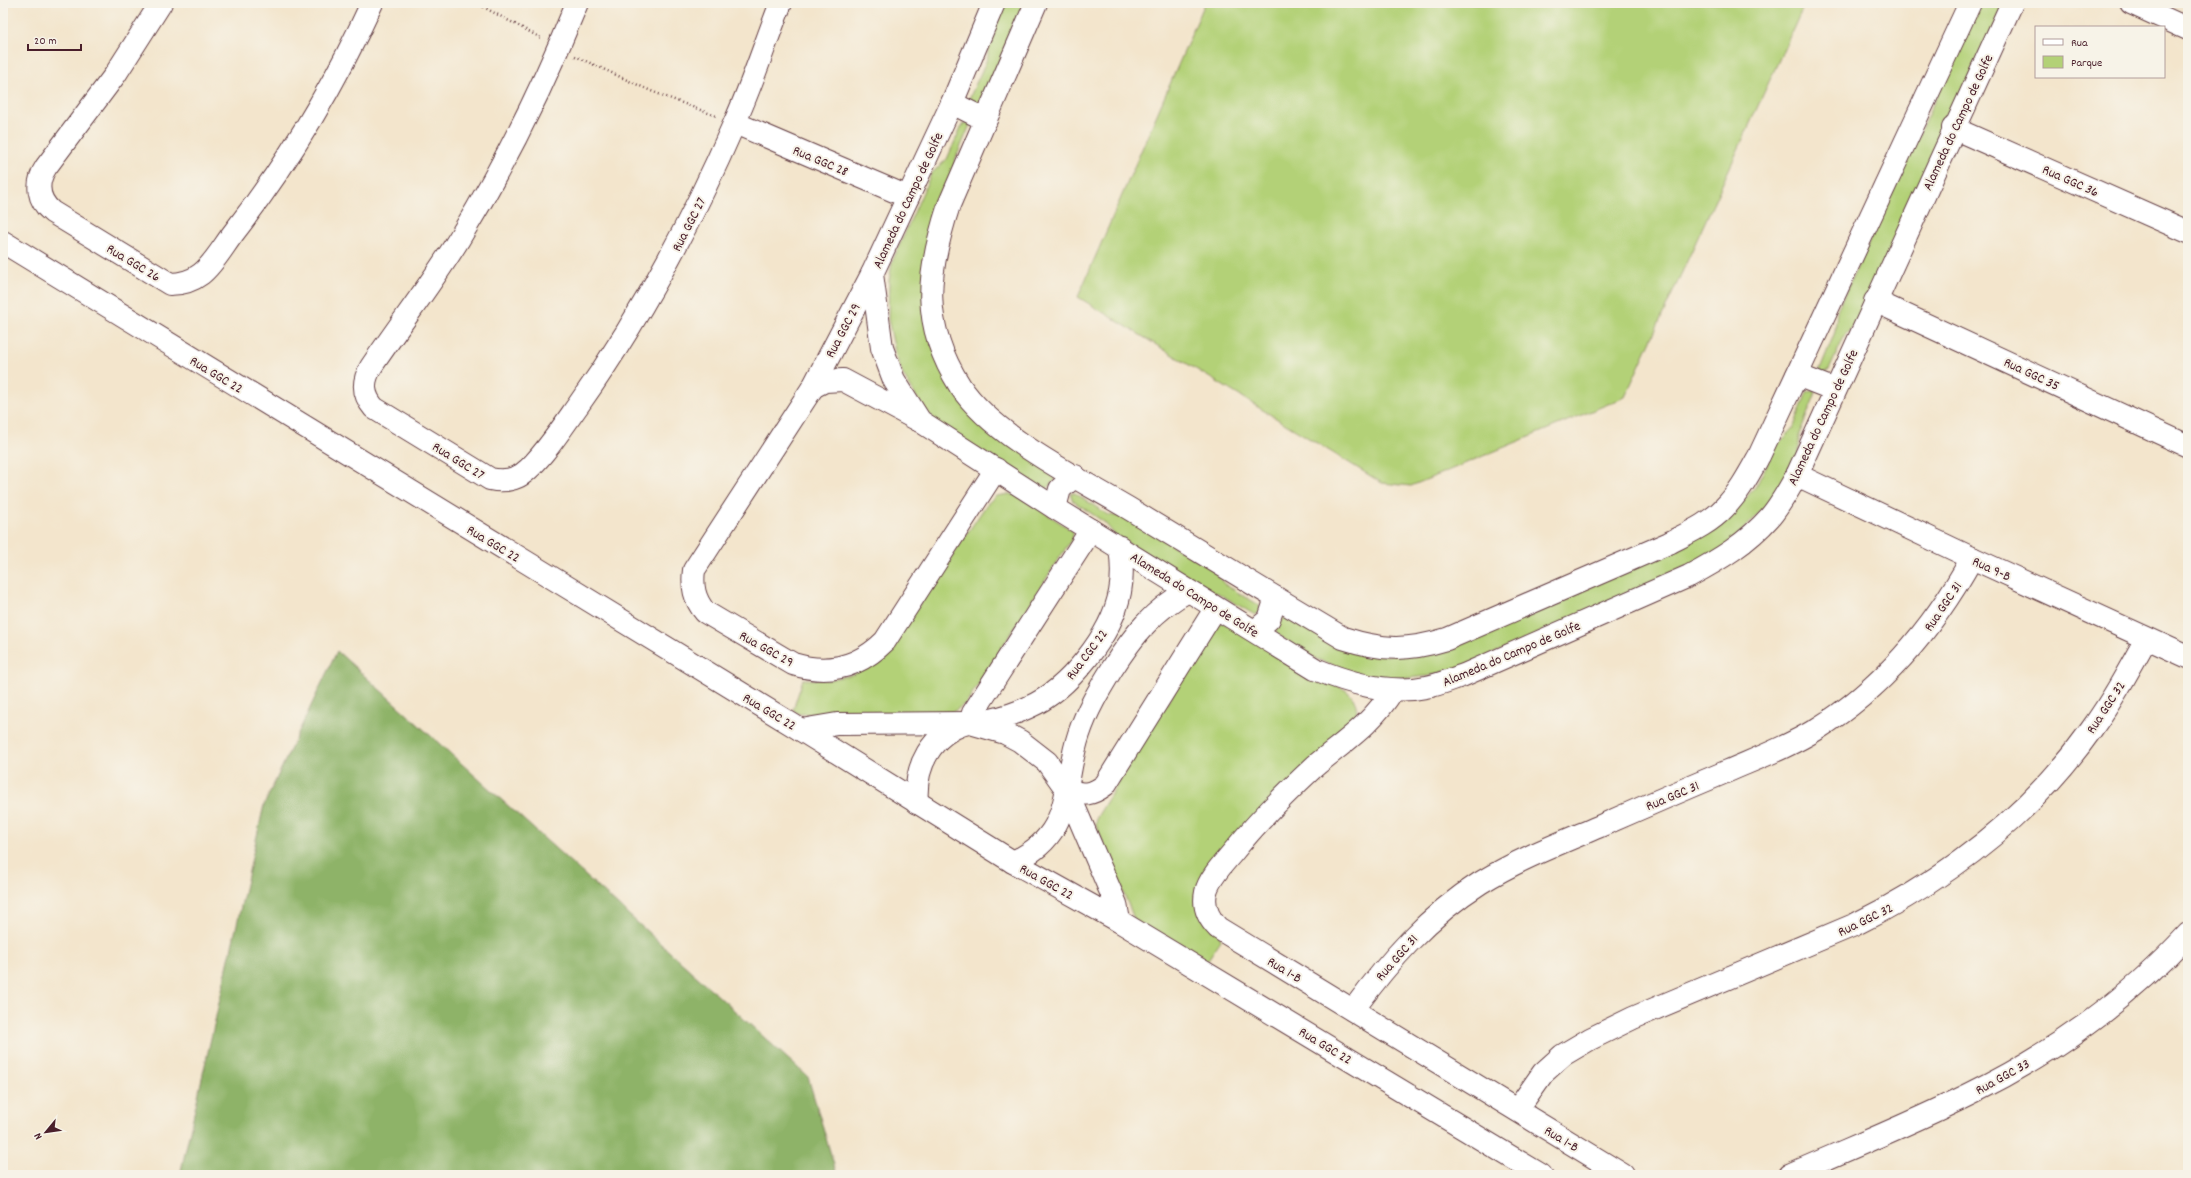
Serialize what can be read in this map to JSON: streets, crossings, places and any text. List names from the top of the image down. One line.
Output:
{"streets":{"street":["Alameda do Campo de Golfe","Rua GGC 28","Rua GGC 36","Rua GGC 27","Rua GGC 26","Rua GGC 29","Rua GGC 35","Rua GGC 22","Rua 9-B","Rua GGC 31","Rua CGC 22","Rua GGC 32","Rua 1-B","Rua GGC 33"]},"crossings":[["Alameda do Campo de Golfe","Rua GGC 28"],["Alameda do Campo de Golfe","Rua GGC 36"],["Alameda do Campo de Golfe","Rua GGC 29"],["Alameda do Campo de Golfe","Rua GGC 35"],["Alameda do Campo de Golfe","Rua 9-B"],["Alameda do Campo de Golfe","Rua CGC 22"],["Alameda do Campo de Golfe","Rua 1-B"],["Rua GGC 28","Rua GGC 27"],["Rua GGC 22","Rua CGC 22"],["Rua 9-B","Rua GGC 31"],["Rua 9-B","Rua GGC 32"],["Rua GGC 31","Rua 1-B"],["Rua GGC 32","Rua 1-B"]],"legend":["Rua","Parque"],"scale_bar":"20 m","north":"bottom left"}
